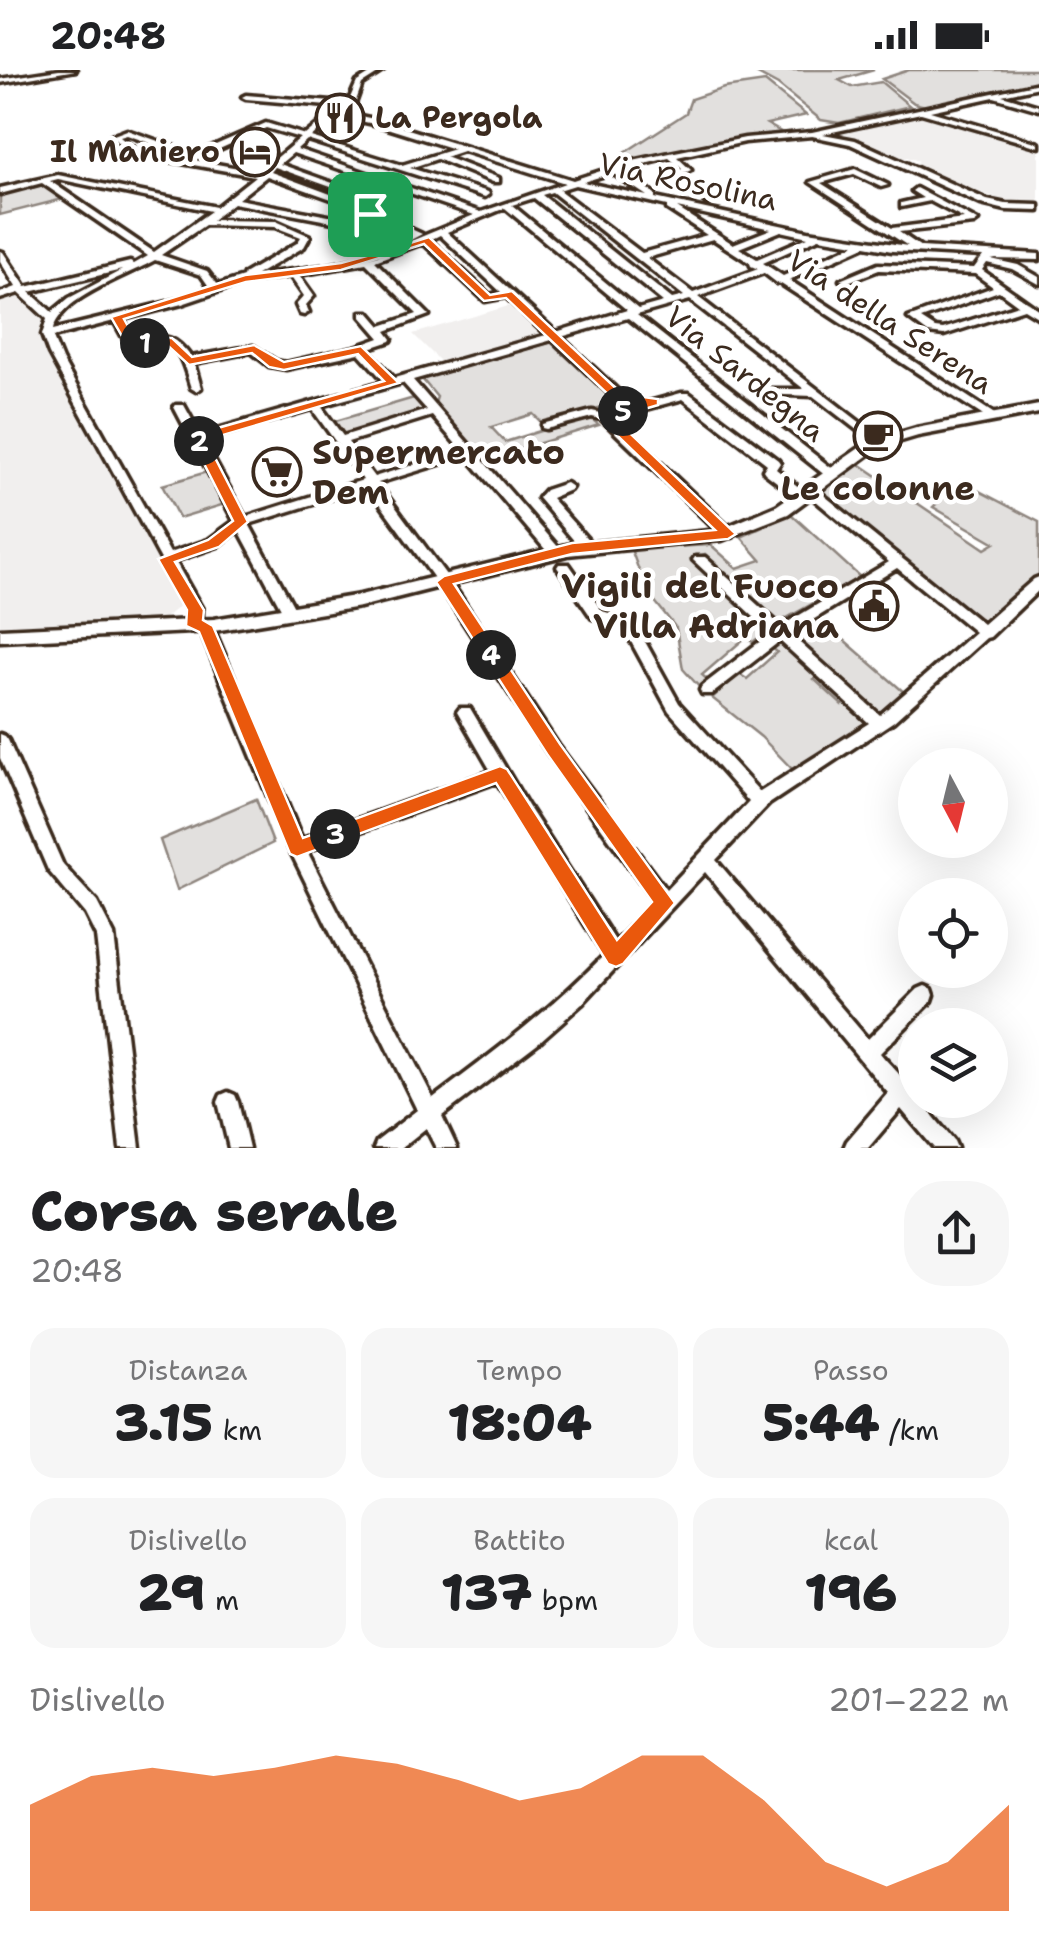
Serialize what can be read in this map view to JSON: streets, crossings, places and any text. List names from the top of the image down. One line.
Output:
{"streets":{"street":["Via Rosolina","Via della Serena","Via Sardegna"]},"crossings":[["Via Rosolina","Via della Serena"]],"places":{"restaurant":["La Pergola"],"hotel":["Il Maniero"],"cafe":["Le colonne"],"supermarket":["Supermercato Dem"],"public building":["Vigili del Fuoco Villa Adriana"]},"north":"bottom","page":{"status":"20:48","pins":["1","5","2","4","3"],"heading":["Corsa serale","20:48"],"stats":[["Distanza","3.15 km"],["Tempo","18:04"],["Passo","5:44 /km"],["Dislivello","29 m"],["Battito","137 bpm"],["kcal","196"]],"chart":["Dislivello","201–222 m"]}}
